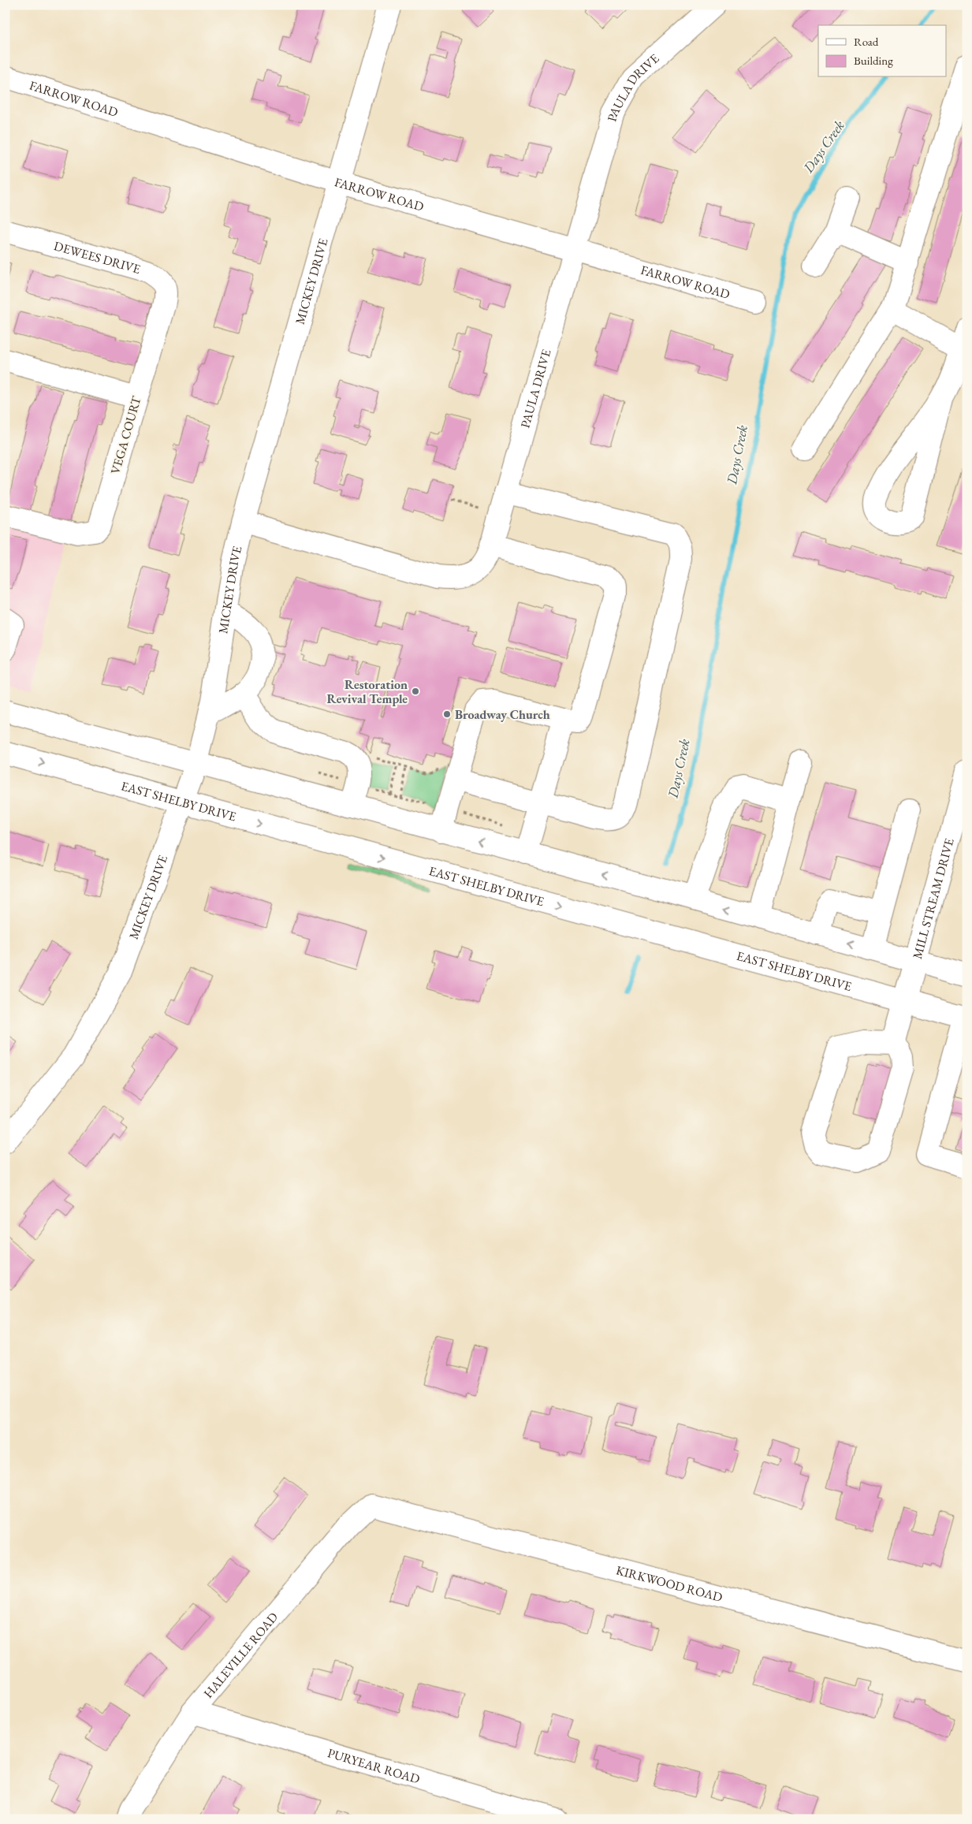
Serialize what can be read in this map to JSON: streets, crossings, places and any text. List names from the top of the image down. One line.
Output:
{"streets":{"street":["PAULA DRIVE","FARROW ROAD","DEWEES DRIVE","MICKEY DRIVE","VEGA COURT","EAST SHELBY DRIVE","MILL STREAM DRIVE","KIRKWOOD ROAD","HALEVILLE ROAD","PURYEAR ROAD"]},"crossings":[["PAULA DRIVE","FARROW ROAD"],["PAULA DRIVE","MICKEY DRIVE"],["FARROW ROAD","MICKEY DRIVE"],["DEWEES DRIVE","VEGA COURT"],["MICKEY DRIVE","EAST SHELBY DRIVE"],["EAST SHELBY DRIVE","MILL STREAM DRIVE"],["KIRKWOOD ROAD","HALEVILLE ROAD"],["HALEVILLE ROAD","PURYEAR ROAD"]],"water":["Days Creek"],"places":["Restoration Revival Temple","Broadway Church"],"legend":["Road","Building"]}
